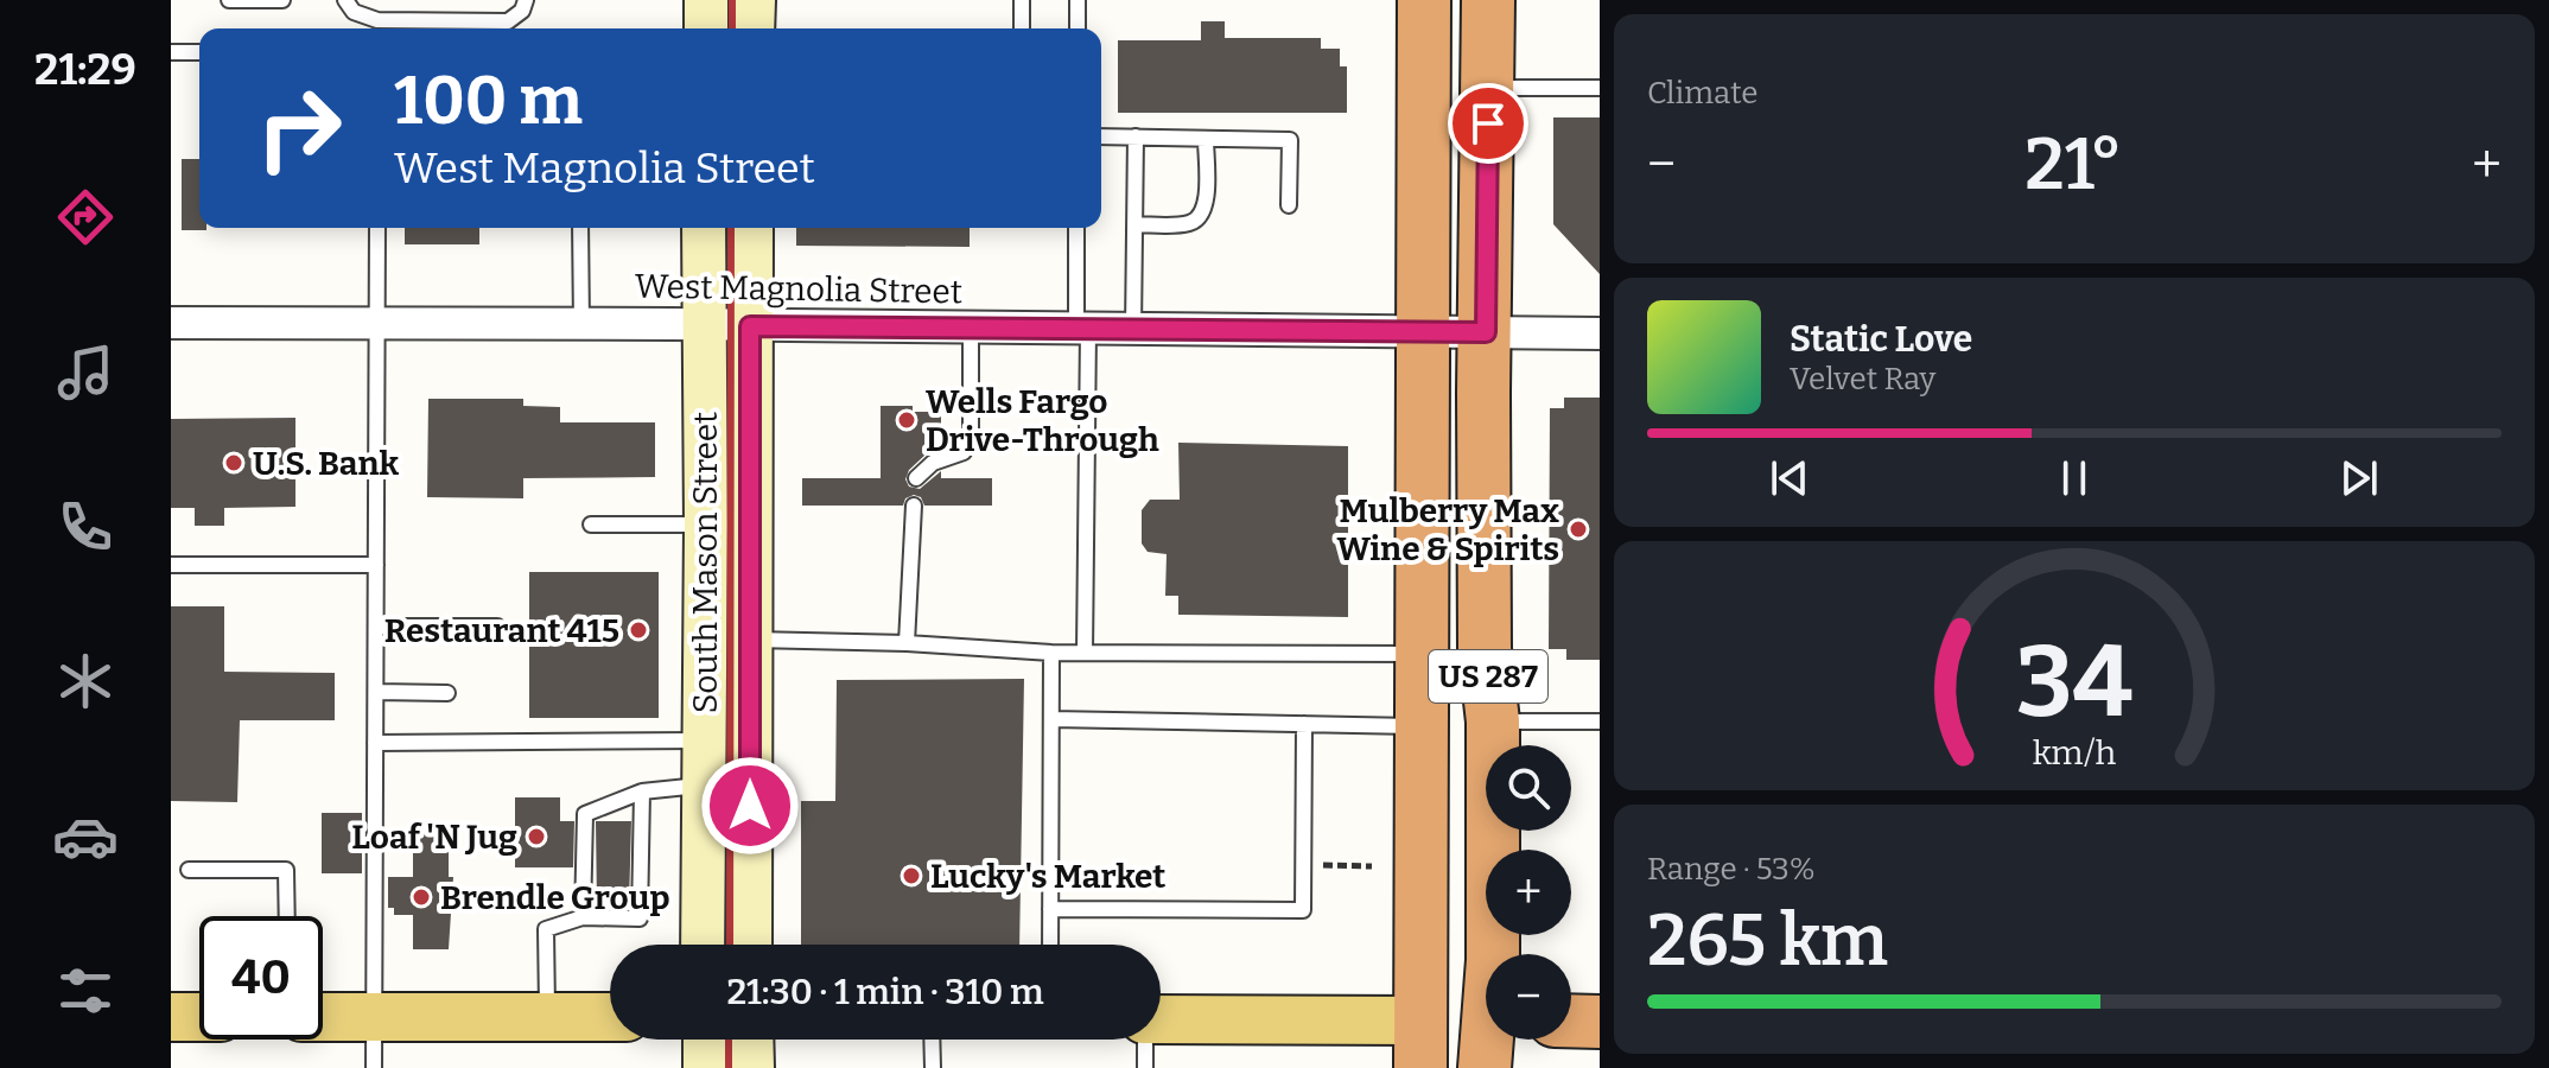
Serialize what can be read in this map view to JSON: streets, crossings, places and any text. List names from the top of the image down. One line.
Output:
{"streets":{"highway":["US 287"],"street":["West Magnolia Street","South Mason Street"]},"crossings":[["West Magnolia Street","South Mason Street"],["West Magnolia Street","US 287"]],"places":["Wells Fargo Drive-Through","U.S. Bank","Mulberry Max Wine & Spirits","Restaurant 415","Loaf 'N Jug","Lucky's Market","Brendle Group"],"page":{"tabs":"21:29","tile":["Climate",["Range · 53%","265 km"]],"turn":["100 m","West Magnolia Street"],"heat":["−","21°","+"],"song":["Static Love","Velvet Ray"],"map_buttons":["+","−"],"limit":"40","trip":"21:30 · 1 min · 310 m","gauge":["34","km/h"]}}
